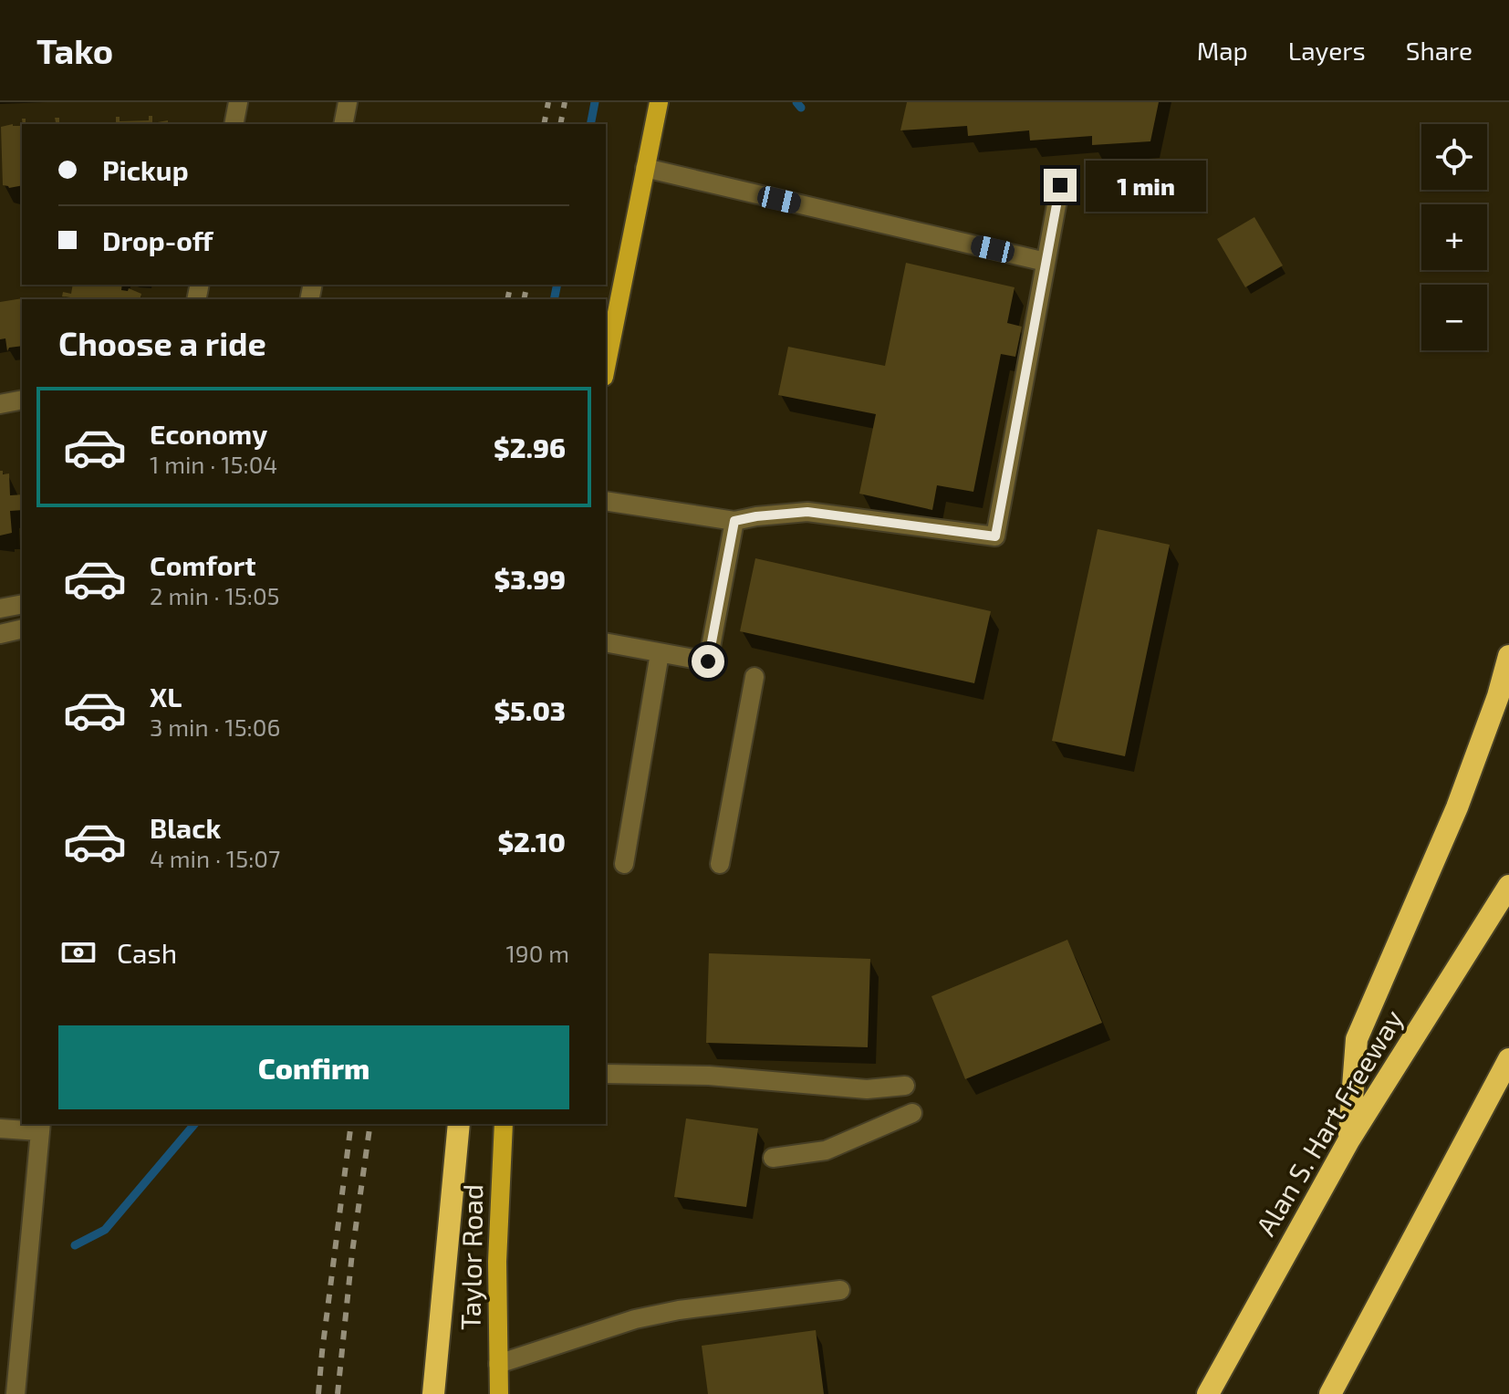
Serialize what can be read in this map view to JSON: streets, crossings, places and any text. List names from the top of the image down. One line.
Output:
{"streets":{"highway":["Alan S. Hart Freeway"],"main road":["Taylor Road"]},"page":{"header":"Tako","nav":["Map","Layers","Share"],"map_buttons":["+","−"],"banner":["Pickup","Drop-off"],"bubble":"1 min","heading":"Choose a ride","list":[{"name":"Economy","note":"1 min · 15:04","value":"$2.96"},{"name":"Comfort","note":"2 min · 15:05","value":"$3.99"},{"name":"XL","note":"3 min · 15:06","value":"$5.03"},{"name":"Black","note":"4 min · 15:07","value":"$2.10"}],"pay":["Cash","190 m"],"buttons":"Confirm"}}
